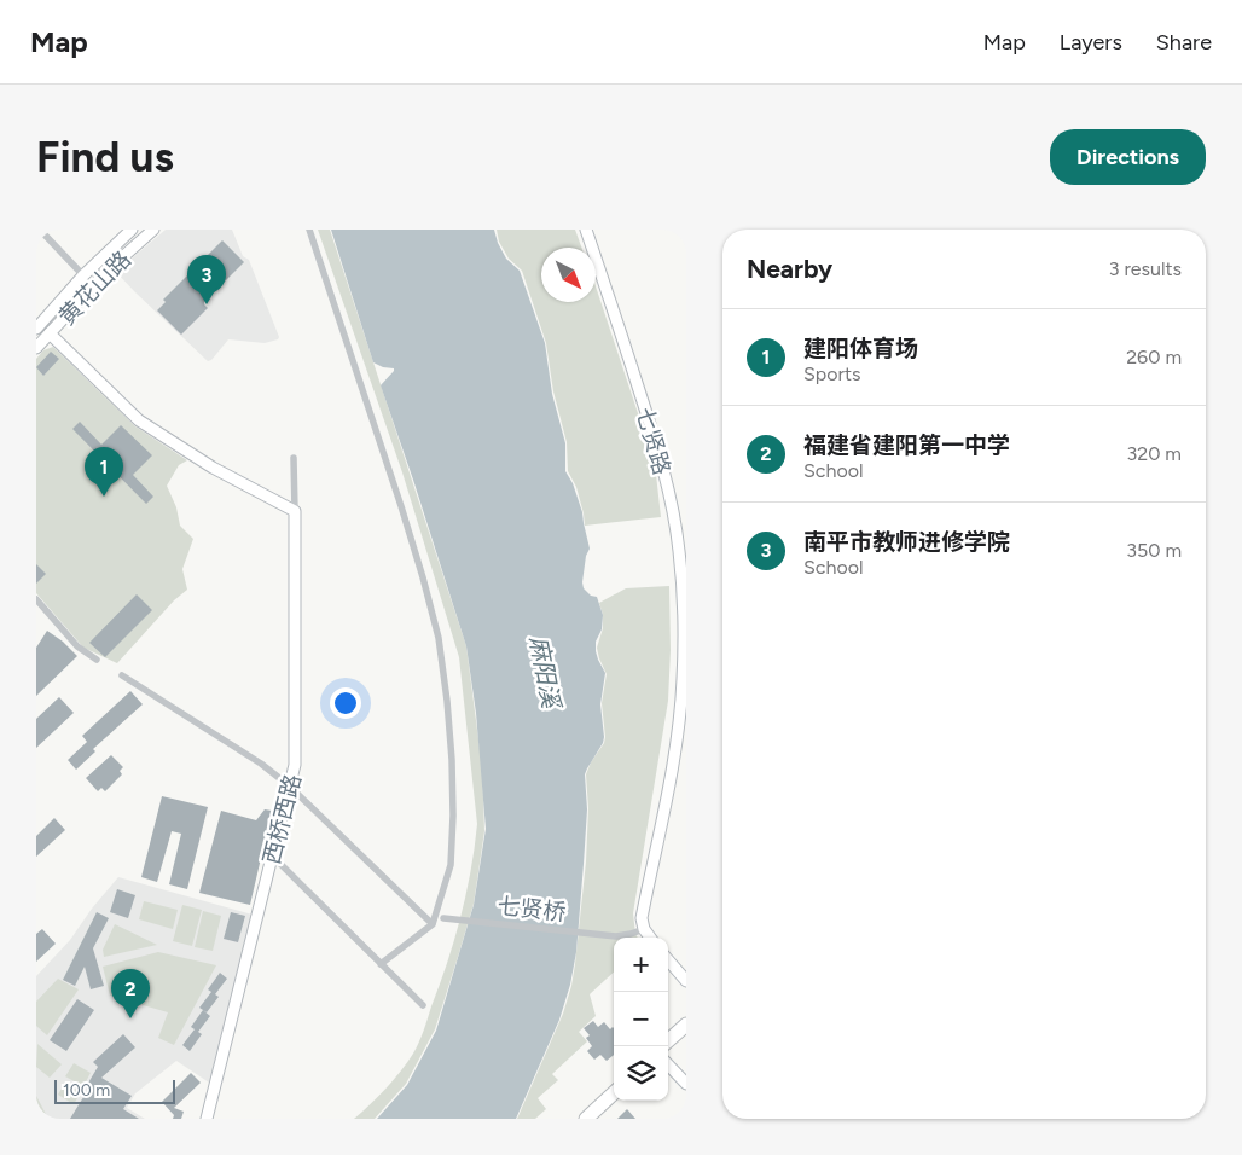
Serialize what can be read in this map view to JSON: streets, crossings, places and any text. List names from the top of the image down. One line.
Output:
{"streets":{"main road":["黄花山路","七贤路","西桥西路"],"street":["七贤桥"]},"crossings":[["七贤路","七贤桥"]],"water":["麻阳溪"],"scale_bar":"100 m","north":"bottom right","page":{"header":"Map","nav":["Map","Layers","Share"],"buttons":"Directions","title":"Find us","heading":["Nearby","3 results"],"pins":["3","1","2"],"list":[{"mark":"1","name":"建阳体育场","note":"Sports","value":"260 m"},{"mark":"2","name":"福建省建阳第一中学","note":"School","value":"320 m"},{"mark":"3","name":"南平市教师进修学院","note":"School","value":"350 m"}],"map_buttons":["+","−"],"scale":"100 m"}}
